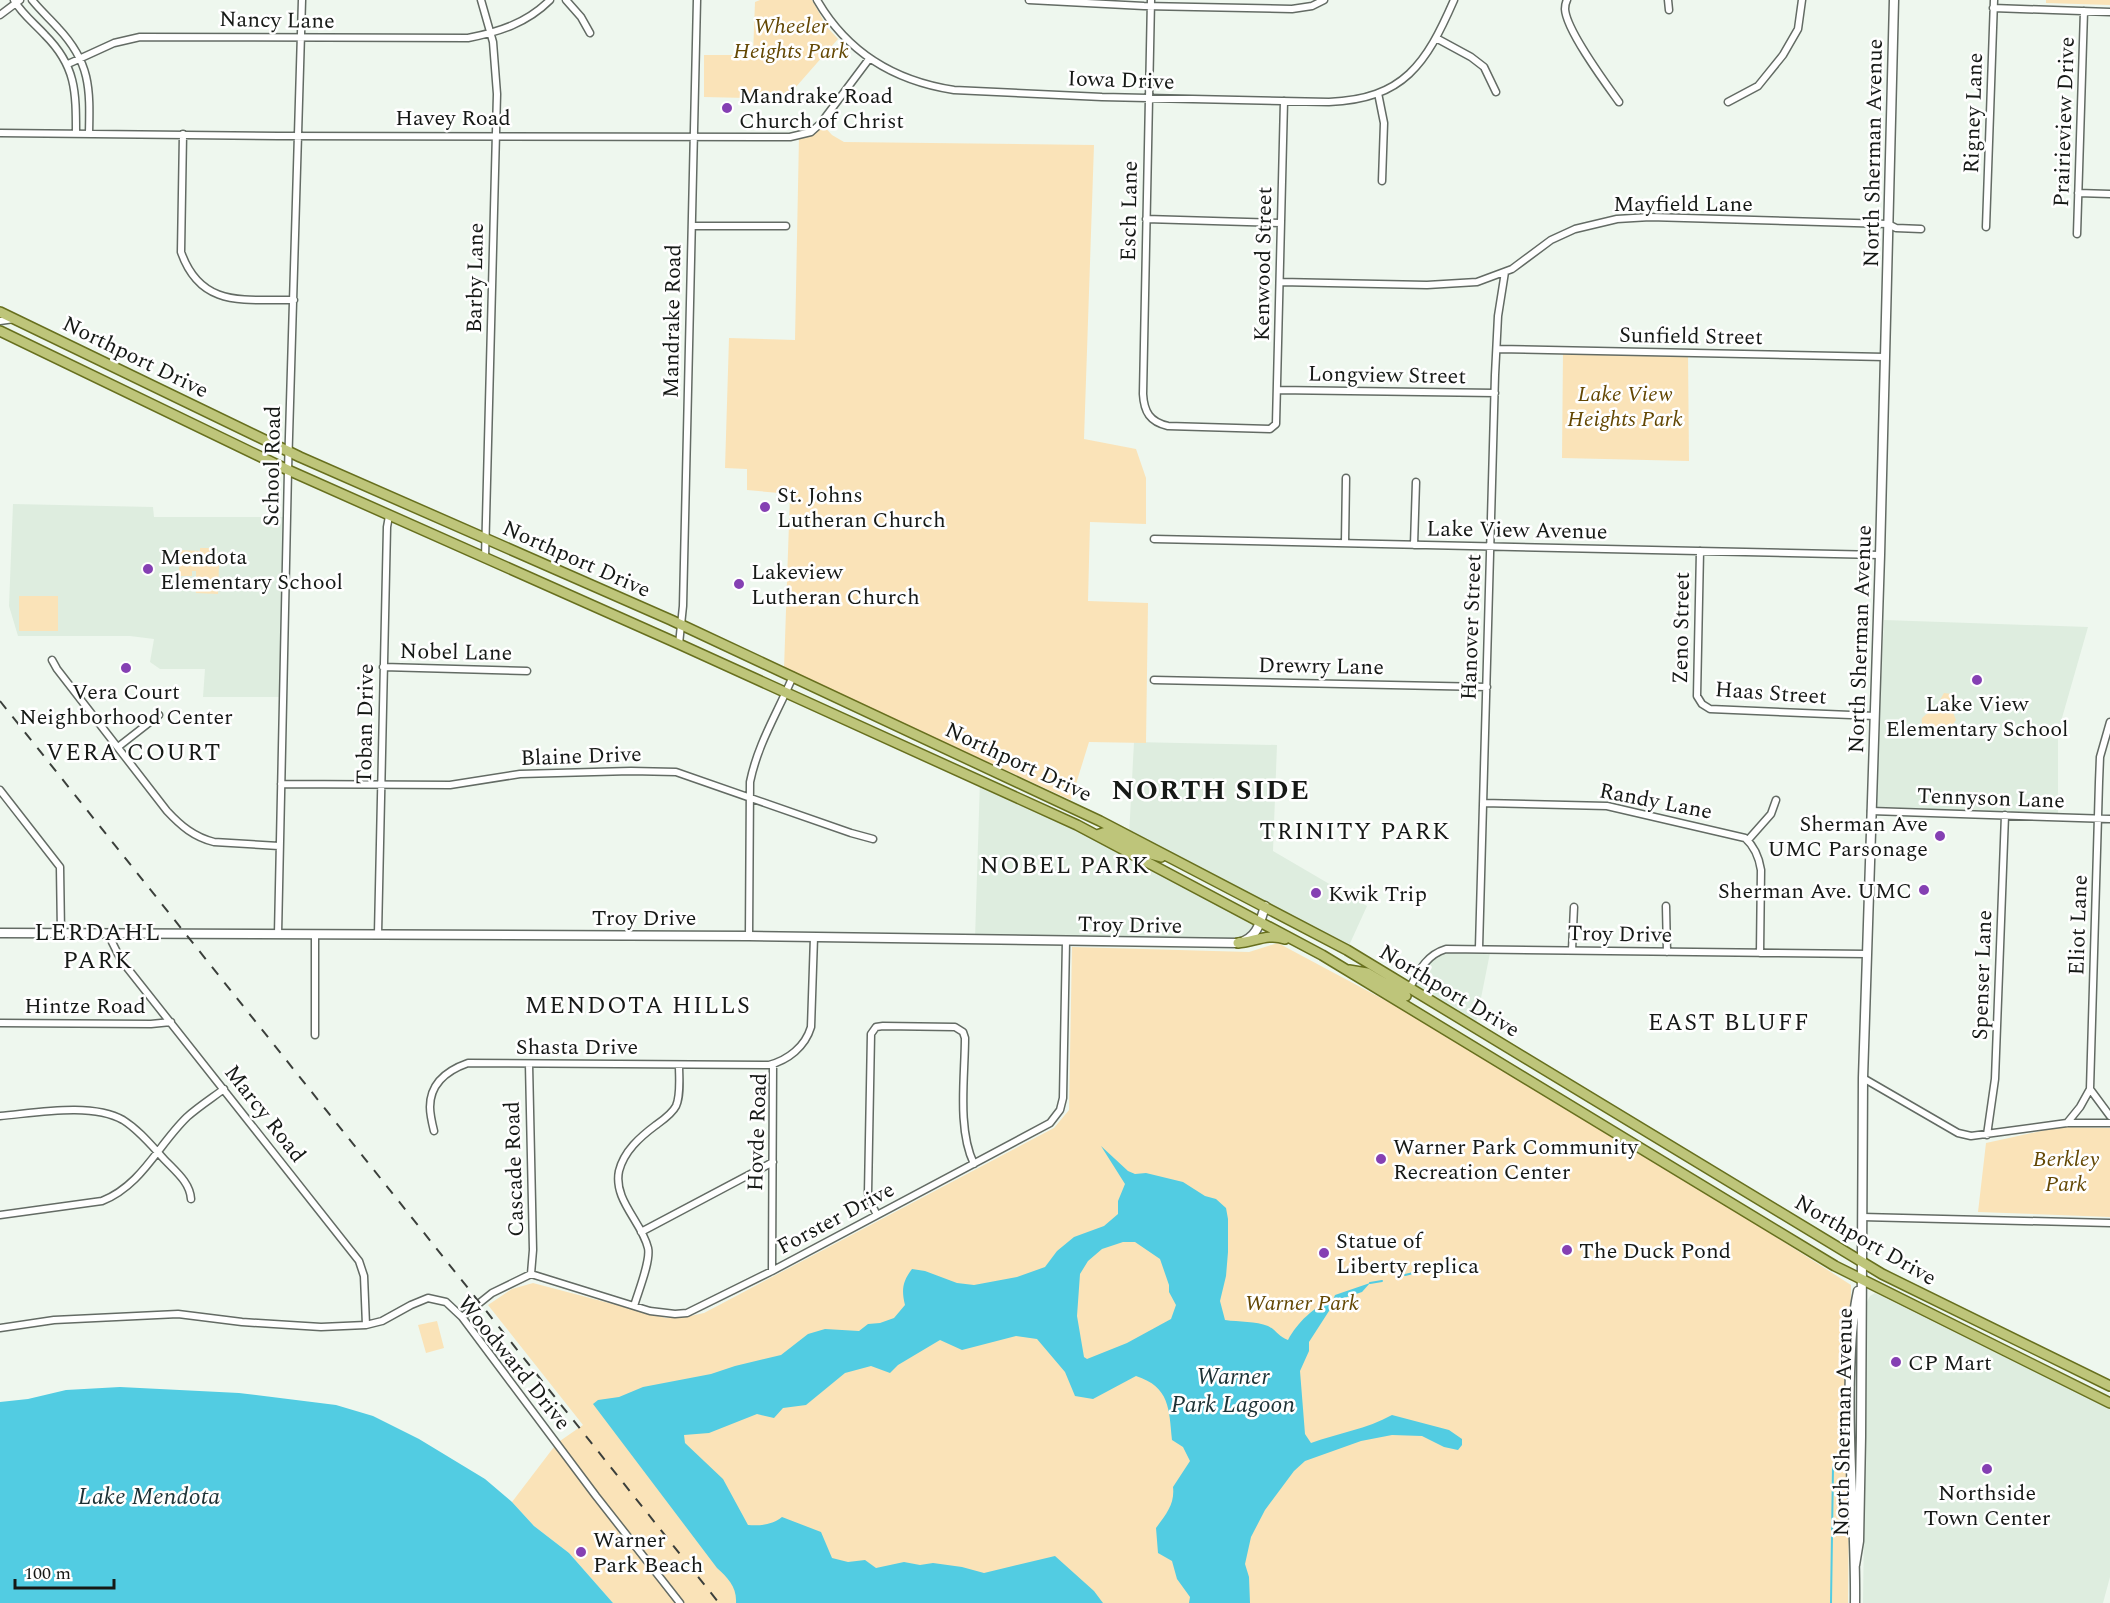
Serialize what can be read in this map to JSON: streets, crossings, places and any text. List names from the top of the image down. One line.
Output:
{"streets":{"main road":["Northport Drive"],"street":["Nancy Lane","Iowa Drive","Rigney Lane","Havey Road","Prairieview Drive","North Sherman Avenue","Mayfield Lane","Esch Lane","Kenwood Street","Barby Lane","Mandrake Road","Sunfield Street","Longview Street","School Road","Lake View Avenue","Hanover Street","Zeno Street","Nobel Lane","Drewry Lane","Haas Street","Toban Drive","Blaine Drive","Tennyson Lane","Randy Lane","Troy Drive","Eliot Lane","Spenser Lane","Hintze Road","Shasta Drive","Marcy Road","Hovde Road","Cascade Road","Forster Drive","Woodward Drive"]},"crossings":[["Nancy Lane","Barby Lane"],["Nancy Lane","School Road"],["Iowa Drive","Havey Road"],["Iowa Drive","Esch Lane"],["Iowa Drive","Kenwood Street"],["Havey Road","Barby Lane"],["Havey Road","Mandrake Road"],["Havey Road","School Road"],["North Sherman Avenue","Mayfield Lane"],["North Sherman Avenue","Sunfield Street"],["North Sherman Avenue","Northport Drive"],["North Sherman Avenue","Lake View Avenue"],["North Sherman Avenue","Haas Street"],["North Sherman Avenue","Tennyson Lane"],["North Sherman Avenue","Troy Drive"],["Mayfield Lane","Kenwood Street"],["Mayfield Lane","Hanover Street"],["Esch Lane","Kenwood Street"],["Kenwood Street","Longview Street"],["Barby Lane","Northport Drive"],["Mandrake Road","Northport Drive"],["Sunfield Street","Hanover Street"],["Northport Drive","School Road"],["Northport Drive","Toban Drive"],["Northport Drive","Troy Drive"],["Longview Street","Hanover Street"],["School Road","Blaine Drive"],["School Road","Troy Drive"],["Lake View Avenue","Hanover Street"],["Lake View Avenue","Zeno Street"],["Hanover Street","Drewry Lane"],["Hanover Street","Randy Lane"],["Hanover Street","Troy Drive"],["Zeno Street","Haas Street"],["Nobel Lane","Toban Drive"],["Toban Drive","Blaine Drive"],["Toban Drive","Troy Drive"],["Tennyson Lane","Eliot Lane"],["Tennyson Lane","Spenser Lane"],["Troy Drive","Marcy Road"],["Troy Drive","Hovde Road"],["Troy Drive","Forster Drive"],["Hintze Road","Marcy Road"],["Shasta Drive","Hovde Road"],["Shasta Drive","Cascade Road"],["Marcy Road","Woodward Drive"],["Hovde Road","Forster Drive"],["Cascade Road","Forster Drive"]],"districts":["VERA COURT","NORTH SIDE","TRINITY PARK","NOBEL PARK","LERDAHL PARK","MENDOTA HILLS","EAST BLUFF"],"water":["Warner Park Lagoon","Lake Mendota"],"parks":["Wheeler Heights Park","Lake View Heights Park","Berkley Park","Warner Park"],"places":["Mandrake Road Church of Christ","St. Johns Lutheran Church","Mendota Elementary School","Lakeview Lutheran Church","Vera Court Neighborhood Center","Lake View Elementary School","Sherman Ave UMC Parsonage","Sherman Ave. UMC","Kwik Trip","Warner Park Community Recreation Center","The Duck Pond","Statue of Liberty replica","CP Mart","Northside Town Center","Warner Park Beach"],"scale_bar":"100 m"}
